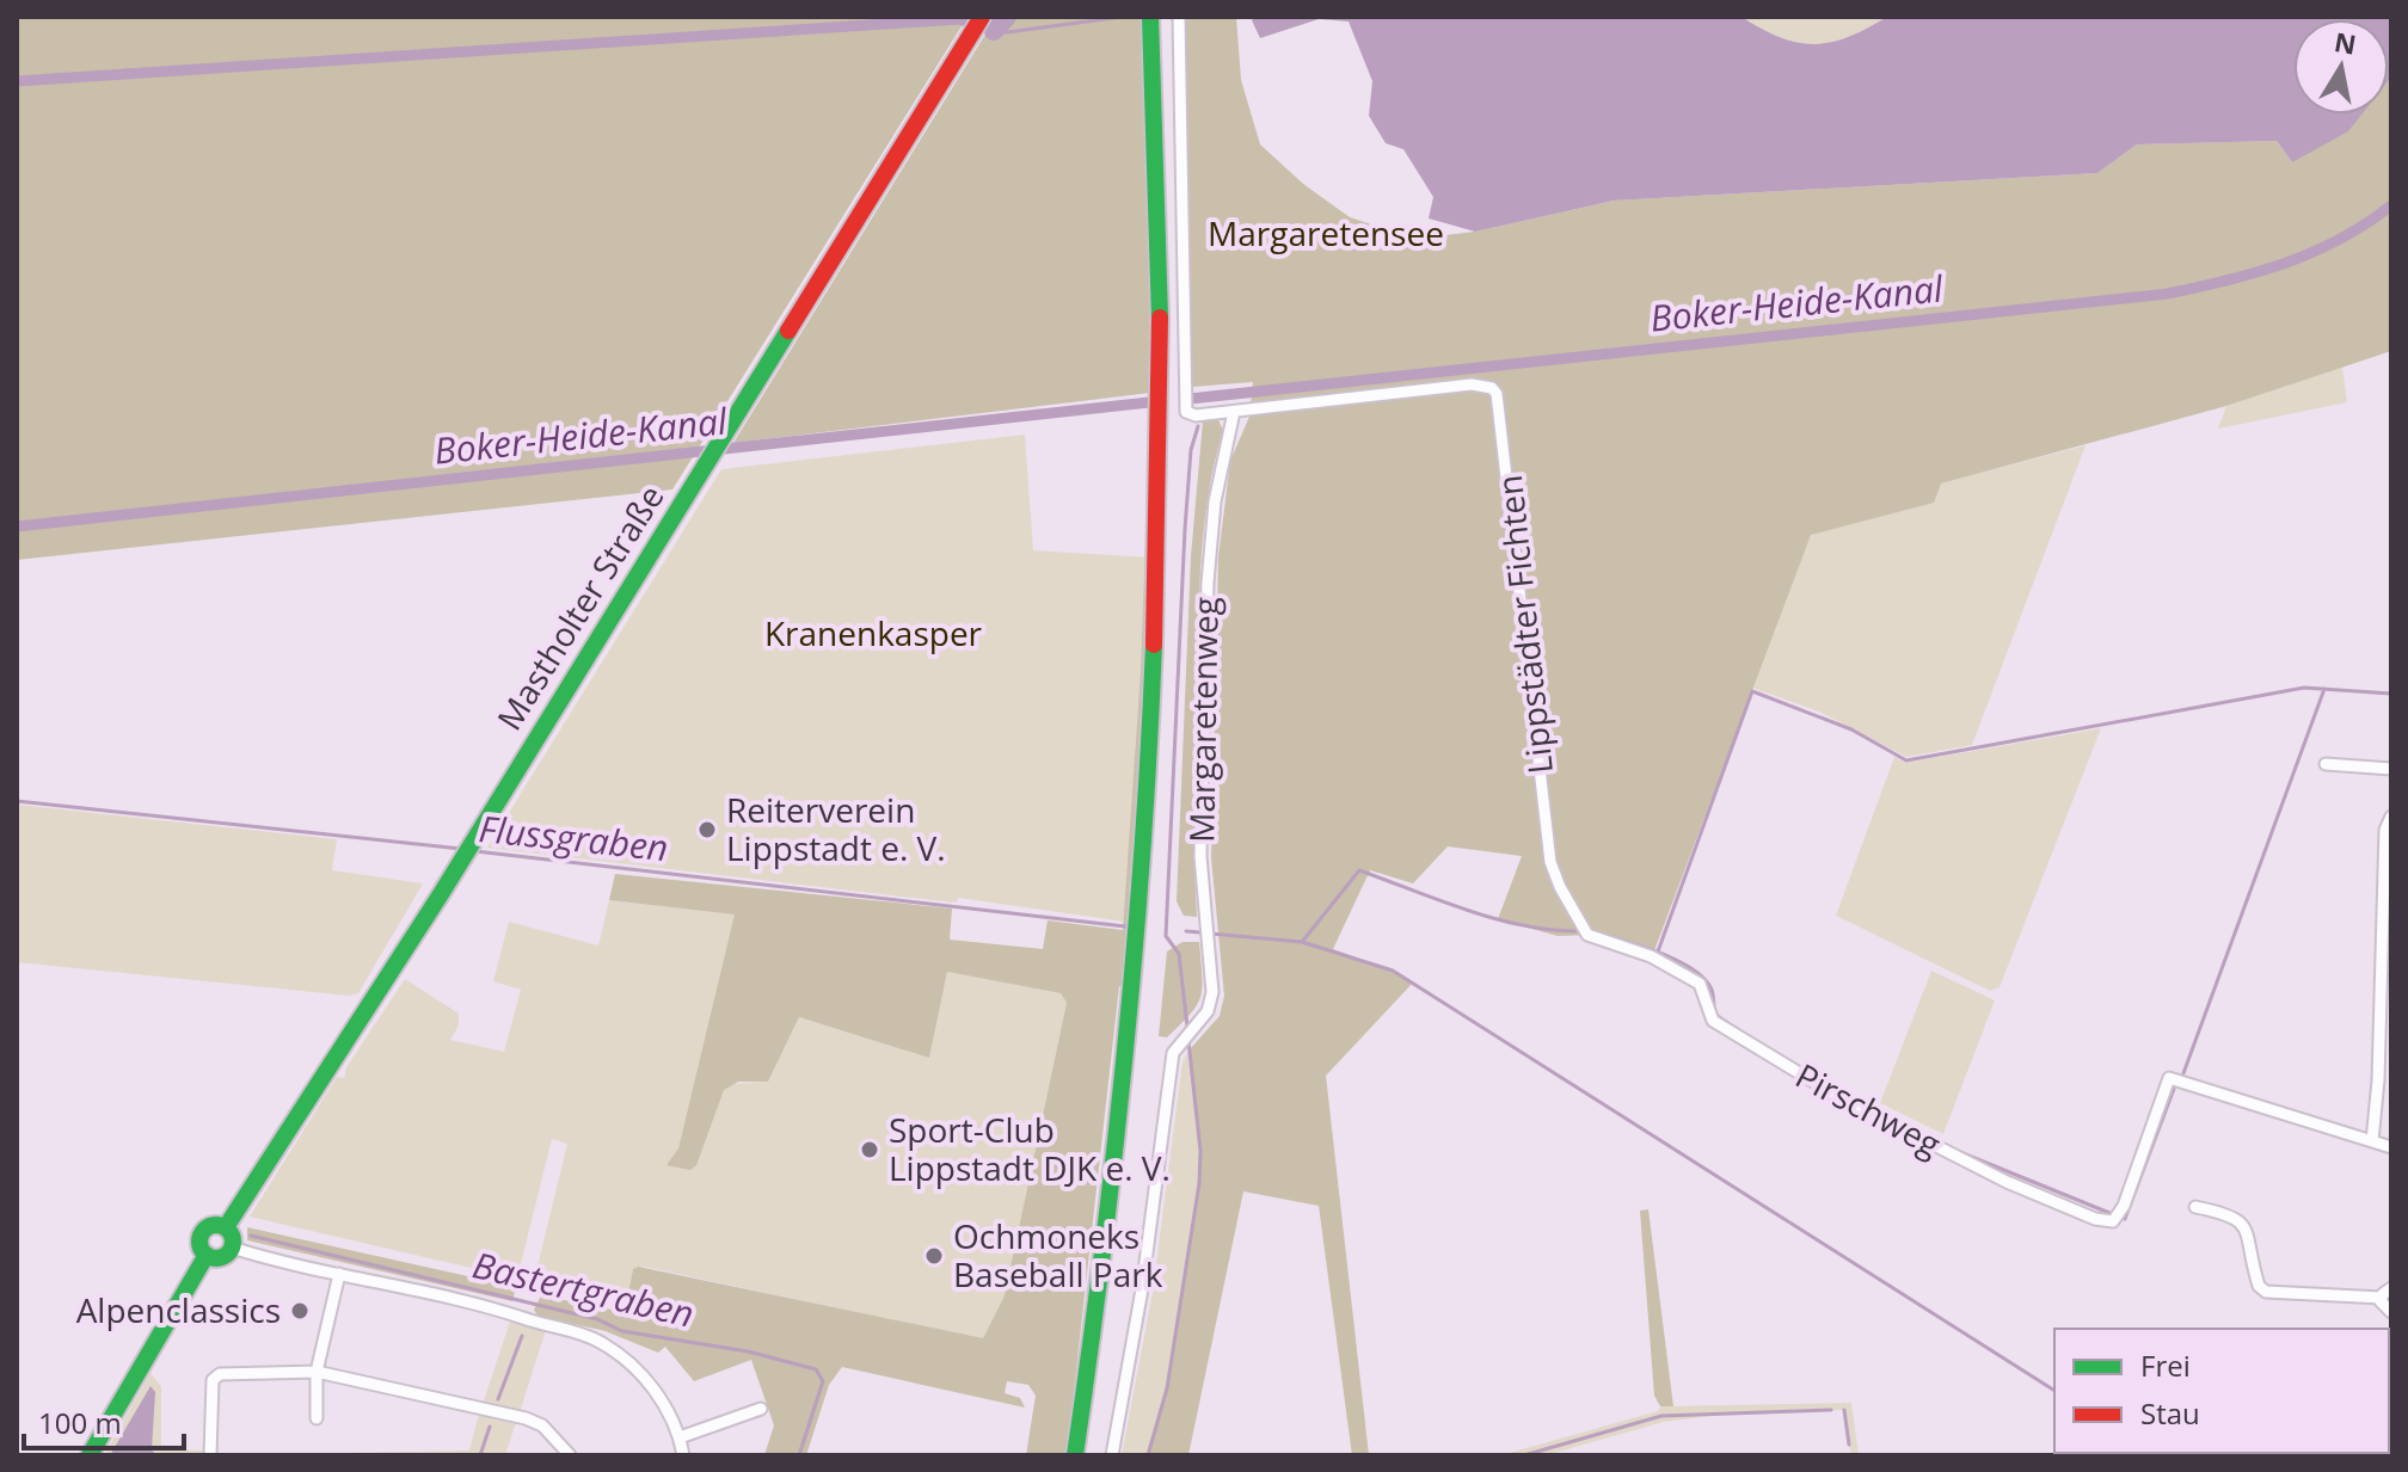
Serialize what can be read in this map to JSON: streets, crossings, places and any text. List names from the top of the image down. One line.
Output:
{"streets":{"main road":["Mastholter Straße"],"street":["Lippstädter Fichten","Margaretenweg","Pirschweg"]},"crossings":[["Lippstädter Fichten","Margaretenweg"],["Lippstädter Fichten","Pirschweg"]],"water":["Boker-Heide-Kanal","Flussgraben","Bastertgraben"],"parks":["Margaretensee","Kranenkasper"],"places":["Reiterverein Lippstadt e. V.","Sport-Club Lippstadt DJK e. V.","Ochmoneks Baseball Park","Alpenclassics"],"legend":["Frei","Stau"],"scale_bar":"100 m","north":"top"}
